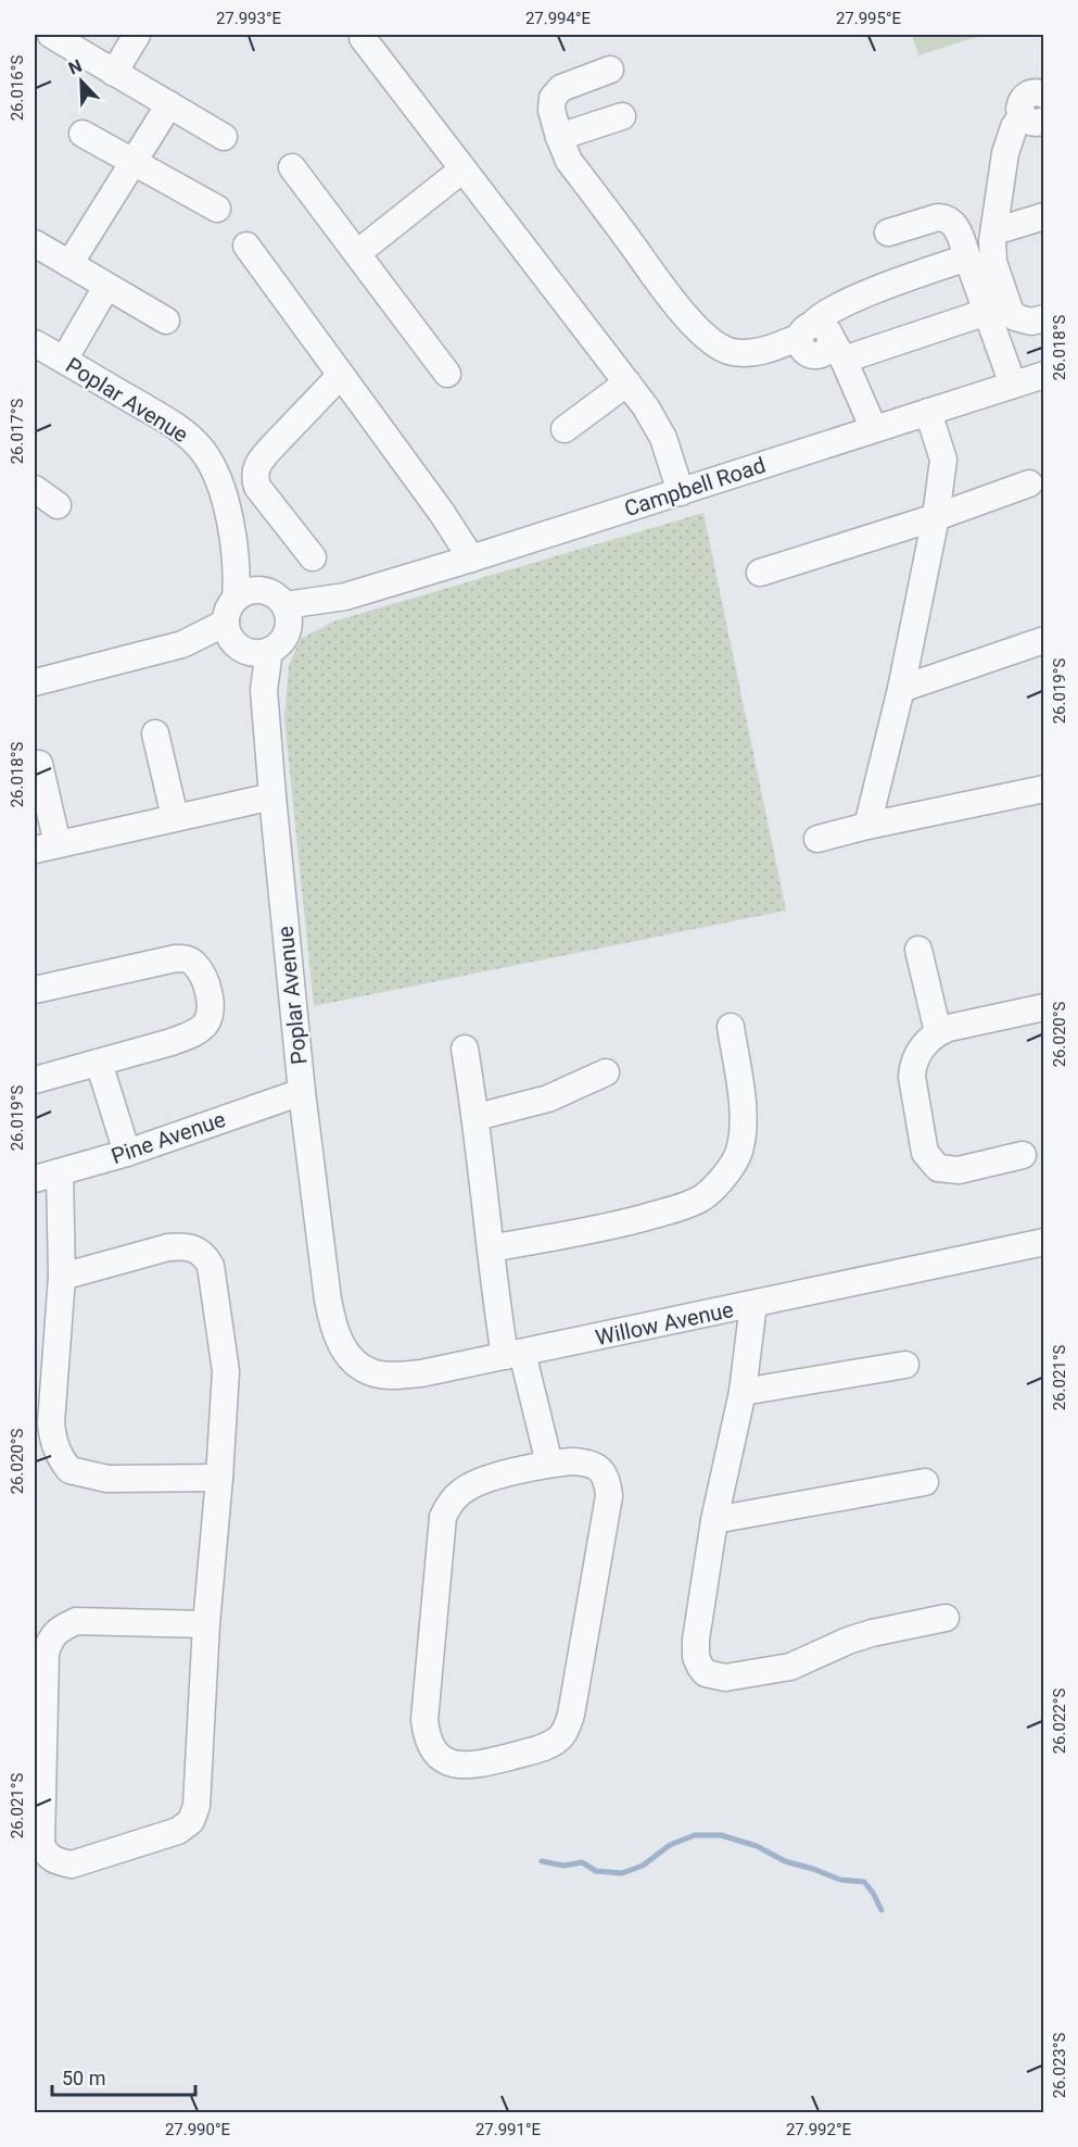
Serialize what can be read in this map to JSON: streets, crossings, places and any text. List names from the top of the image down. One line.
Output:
{"streets":{"street":["Poplar Avenue","Campbell Road","Pine Avenue","Willow Avenue"]},"crossings":[["Poplar Avenue","Pine Avenue"],["Poplar Avenue","Willow Avenue"]],"scale_bar":"50 m","north":"top left","coordinates":["27.993°E","27.994°E","27.995°E","26.016°S","26.018°S","26.017°S","26.019°S","26.020°S","26.021°S","26.022°S","26.023°S","27.990°E","27.991°E","27.992°E"]}
